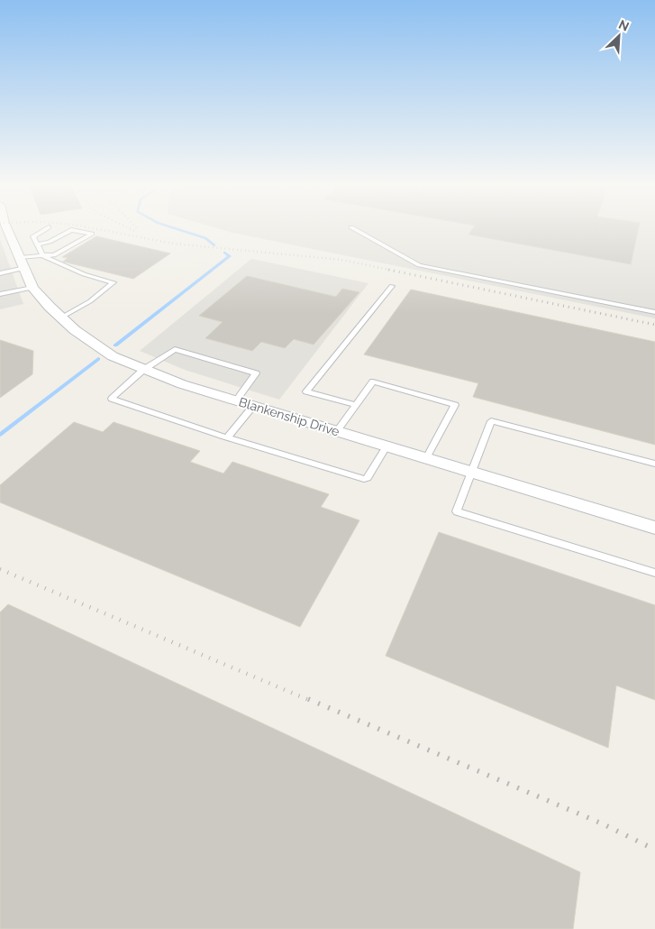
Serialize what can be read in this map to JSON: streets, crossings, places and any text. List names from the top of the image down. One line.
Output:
{"streets":{"street":["Blankenship Drive"]},"north":"top right"}
